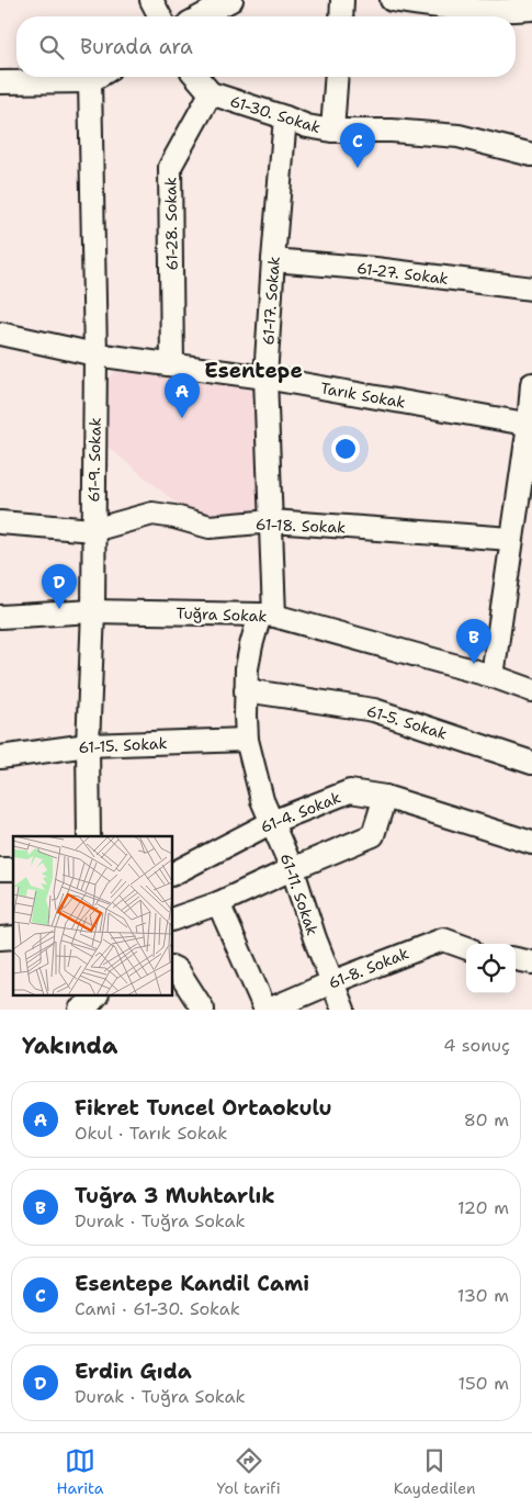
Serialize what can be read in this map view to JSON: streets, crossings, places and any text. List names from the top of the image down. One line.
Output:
{"streets":{"street":["61-30. Sokak","61-28. Sokak","61-27. Sokak","61-17. Sokak","Tarık Sokak","61-9. Sokak","61-18. Sokak","Tuğra Sokak","61-5. Sokak","61-15. Sokak","61-4. Sokak","61-11. Sokak","61-8. Sokak"]},"crossings":[["61-30. Sokak","61-28. Sokak"],["61-30. Sokak","61-17. Sokak"],["61-28. Sokak","Tarık Sokak"],["61-27. Sokak","61-17. Sokak"],["61-17. Sokak","Tarık Sokak"],["61-17. Sokak","61-18. Sokak"],["61-17. Sokak","Tuğra Sokak"],["61-17. Sokak","61-11. Sokak"],["Tarık Sokak","61-9. Sokak"],["61-9. Sokak","61-18. Sokak"],["61-9. Sokak","Tuğra Sokak"],["61-9. Sokak","61-15. Sokak"],["Tuğra Sokak","61-11. Sokak"],["61-5. Sokak","61-11. Sokak"],["61-15. Sokak","61-11. Sokak"],["61-4. Sokak","61-11. Sokak"],["61-11. Sokak","61-8. Sokak"]],"districts":["Esentepe"],"page":{"search":"Burada ara","pins":["C","A","D","B"],"heading":["Yakında","4 sonuç"],"list":[{"mark":"A","name":"Fikret Tuncel Ortaokulu","note":"Okul · Tarık Sokak","value":"80 m"},{"mark":"B","name":"Tuğra 3 Muhtarlık","note":"Durak · Tuğra Sokak","value":"120 m"},{"mark":"C","name":"Esentepe Kandil Cami","note":"Cami · 61-30. Sokak","value":"130 m"},{"mark":"D","name":"Erdin Gıda","note":"Durak · Tuğra Sokak","value":"150 m"}],"nav":["Harita","Yol tarifi","Kaydedilen"]}}
